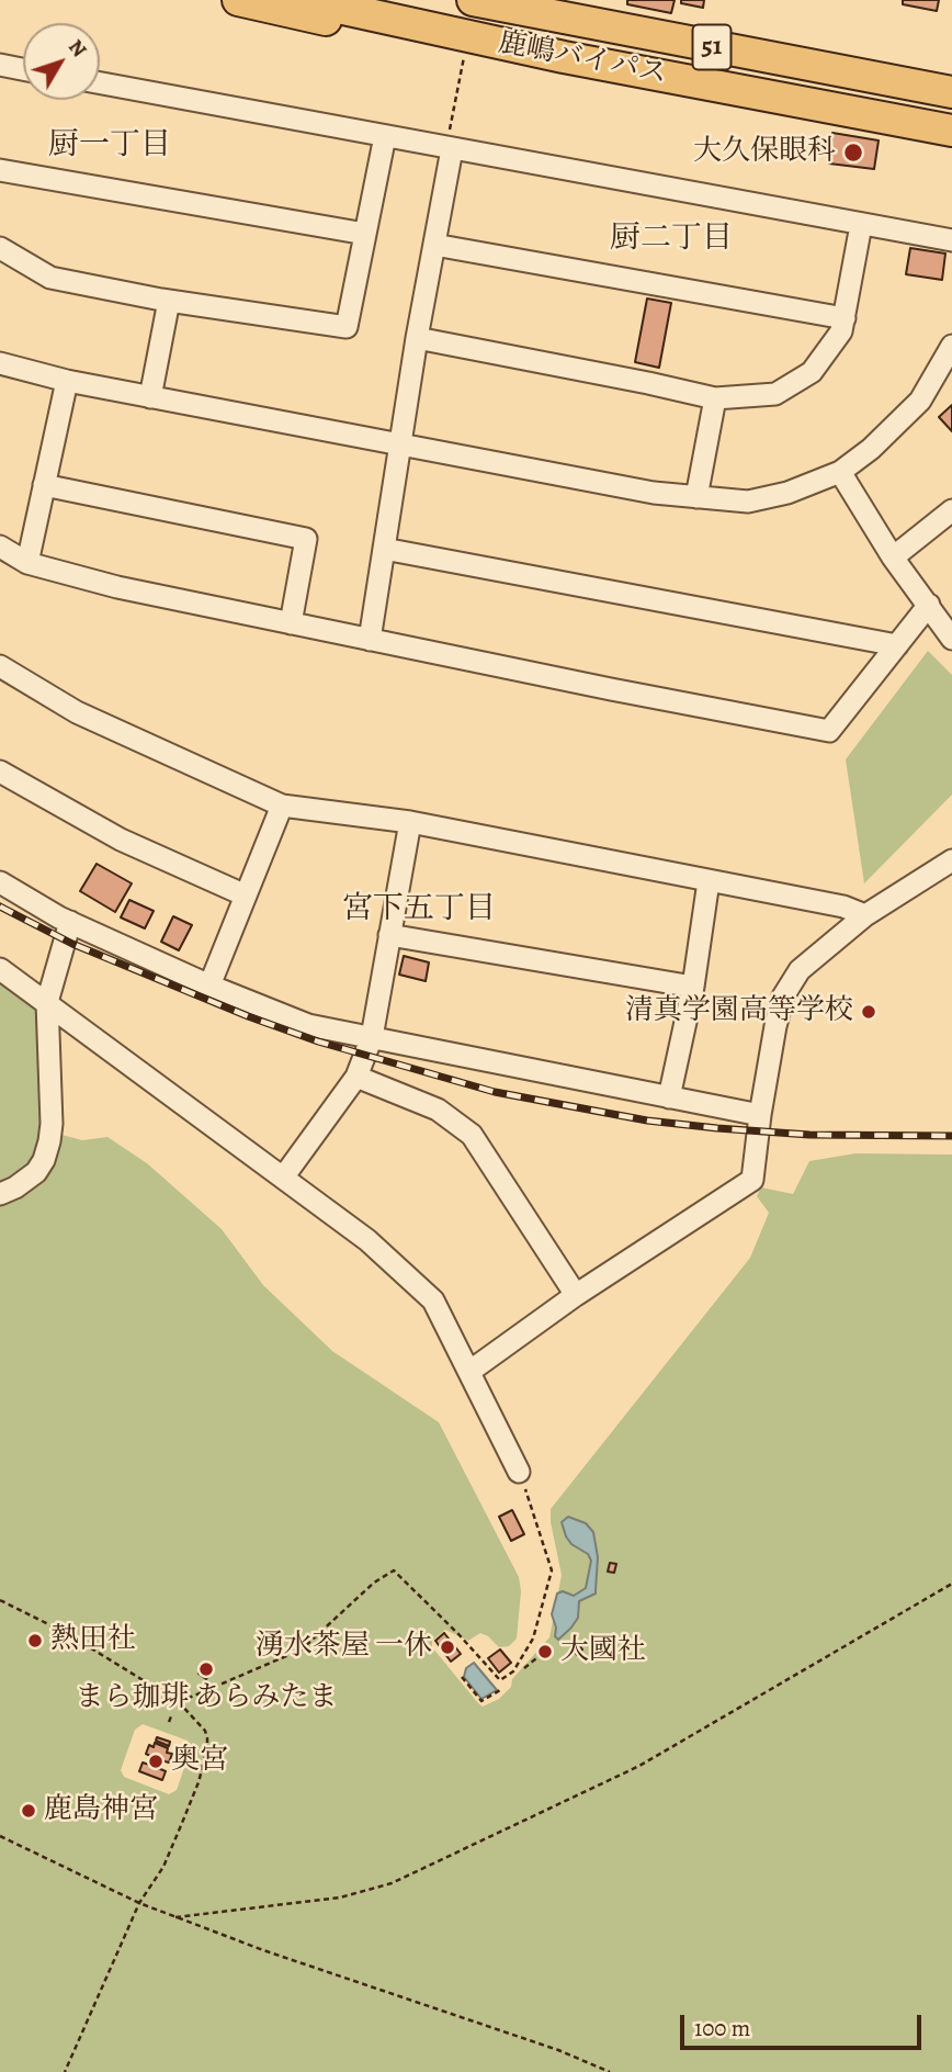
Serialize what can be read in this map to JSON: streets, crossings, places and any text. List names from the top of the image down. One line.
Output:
{"streets":{"highway":["51","鹿嶋バイパス"]},"crossings":[["51","鹿嶋バイパス"]],"districts":["厨一丁目","厨二丁目","宮下五丁目"],"places":["大久保眼科","清真学園高等学校","熱田社","湧水茶屋 一休","大國社","まら珈琲 あらみたま","奥宮","鹿島神宮"],"scale_bar":"100 m","north":"top right"}
